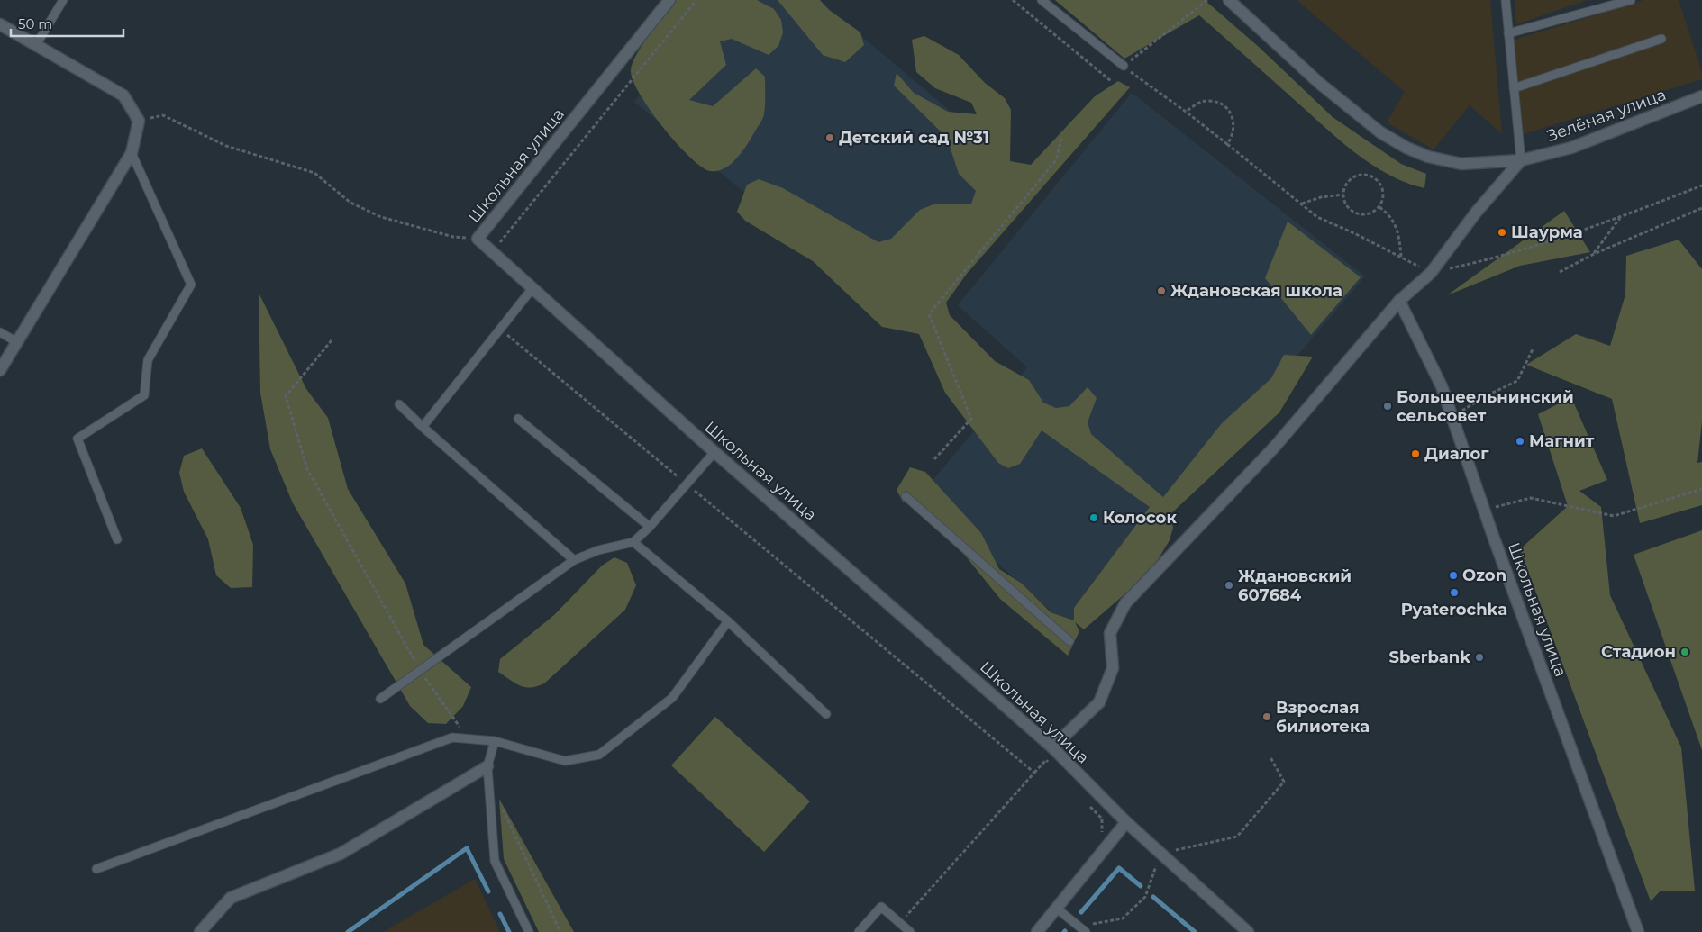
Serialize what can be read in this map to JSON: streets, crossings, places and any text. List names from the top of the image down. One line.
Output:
{"streets":{"street":["Зелёная улица","Школьная улица"]},"places":["Детский сад №31","Шаурма","Ждановская школа","Большеельнинский сельсовет","Магнит","Диалог","Колосок","Ozon","Ждановский 607684","Pyaterochka","Стадион","Sberbank","Взрослая билиотека"],"scale_bar":"50 m"}
